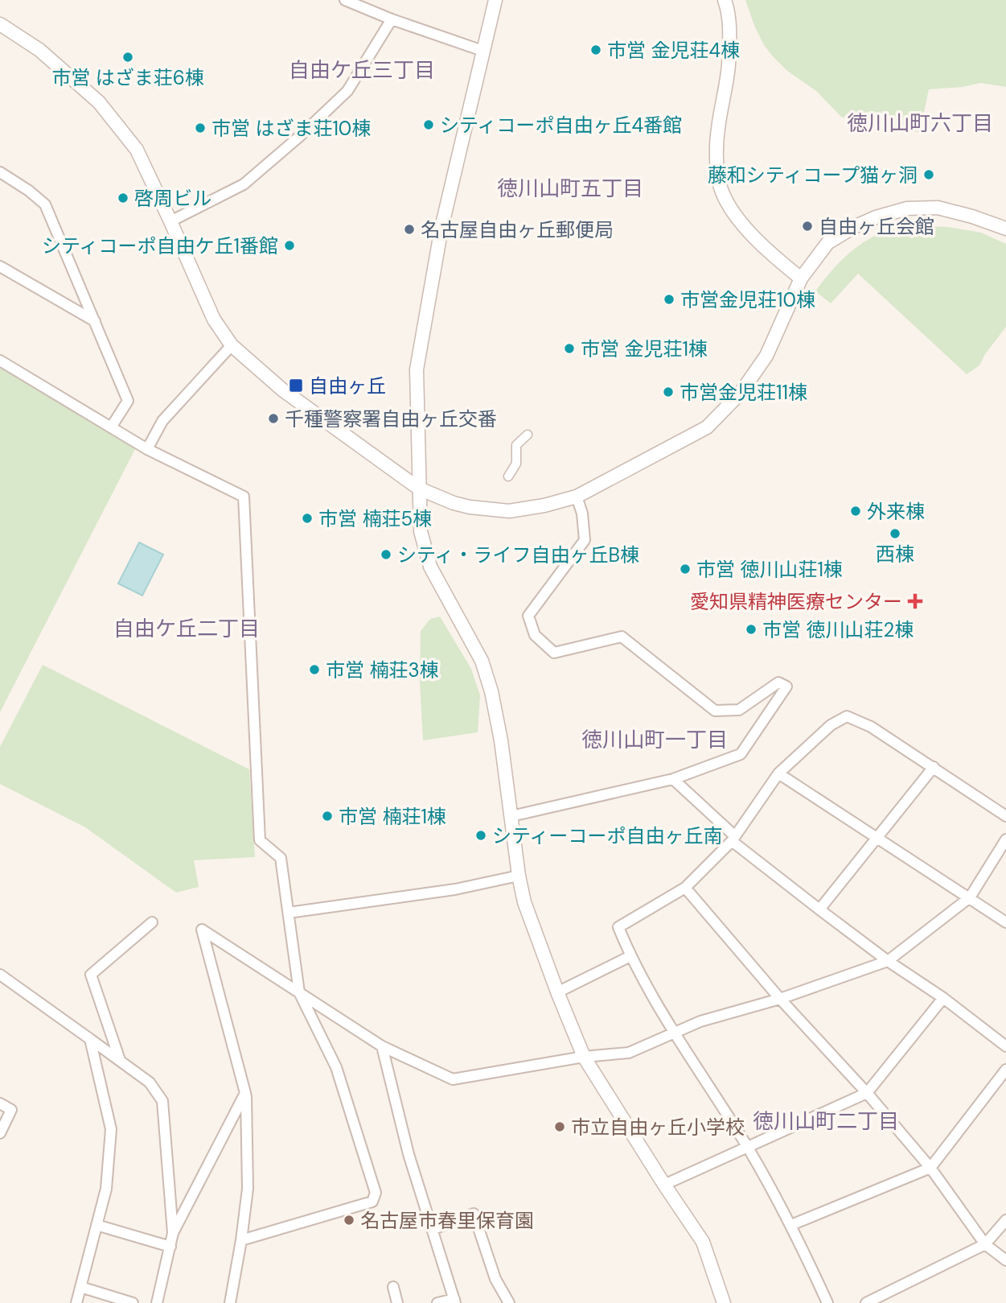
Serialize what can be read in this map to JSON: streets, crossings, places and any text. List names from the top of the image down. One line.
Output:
{"districts":["自由ケ丘三丁目","徳川山町六丁目","徳川山町五丁目","自由ケ丘二丁目","徳川山町一丁目","徳川山町二丁目"],"places":{"other":["市営 金児荘4棟","市営 はざま荘6棟","シティコーポ自由ヶ丘4番館","市営 はざま荘10棟","藤和シティコープ猫ヶ洞","啓周ビル","自由ヶ丘会館","名古屋自由ヶ丘郵便局","シティコーポ自由ケ丘1番館","市営金児荘10棟","市営 金児荘1棟","市営金児荘11棟","千種警察署自由ヶ丘交番","外来棟","市営 楠荘5棟","西棟","シティ・ライフ自由ヶ丘B棟","市営 徳川山荘1棟","市営 徳川山荘2棟","市営 楠荘3棟","市営 楠荘1棟","シティーコーポ自由ヶ丘南","市立自由ヶ丘小学校","名古屋市春里保育園"],"transit":["自由ヶ丘"],"health":["愛知県精神医療センター"]}}
